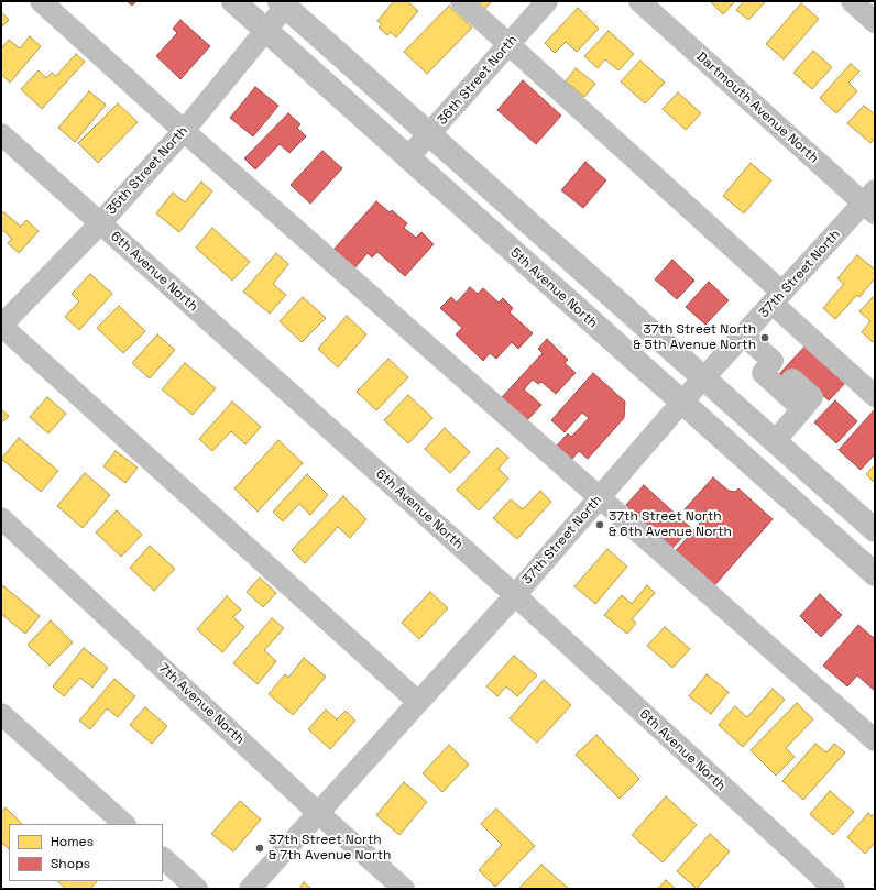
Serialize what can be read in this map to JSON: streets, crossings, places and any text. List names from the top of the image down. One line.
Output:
{"streets":{"main road":["5th Avenue North"],"street":["36th Street North","Dartmouth Avenue North","35th Street North","6th Avenue North","37th Street North","7th Avenue North"]},"crossings":[["36th Street North","5th Avenue North"],["Dartmouth Avenue North","37th Street North"],["35th Street North","6th Avenue North"],["35th Street North","5th Avenue North"],["6th Avenue North","37th Street North"],["37th Street North","5th Avenue North"],["37th Street North","7th Avenue North"]],"places":["37th Street North & 5th Avenue North","37th Street North & 6th Avenue North","37th Street North & 7th Avenue North"],"legend":["Homes","Shops"]}
